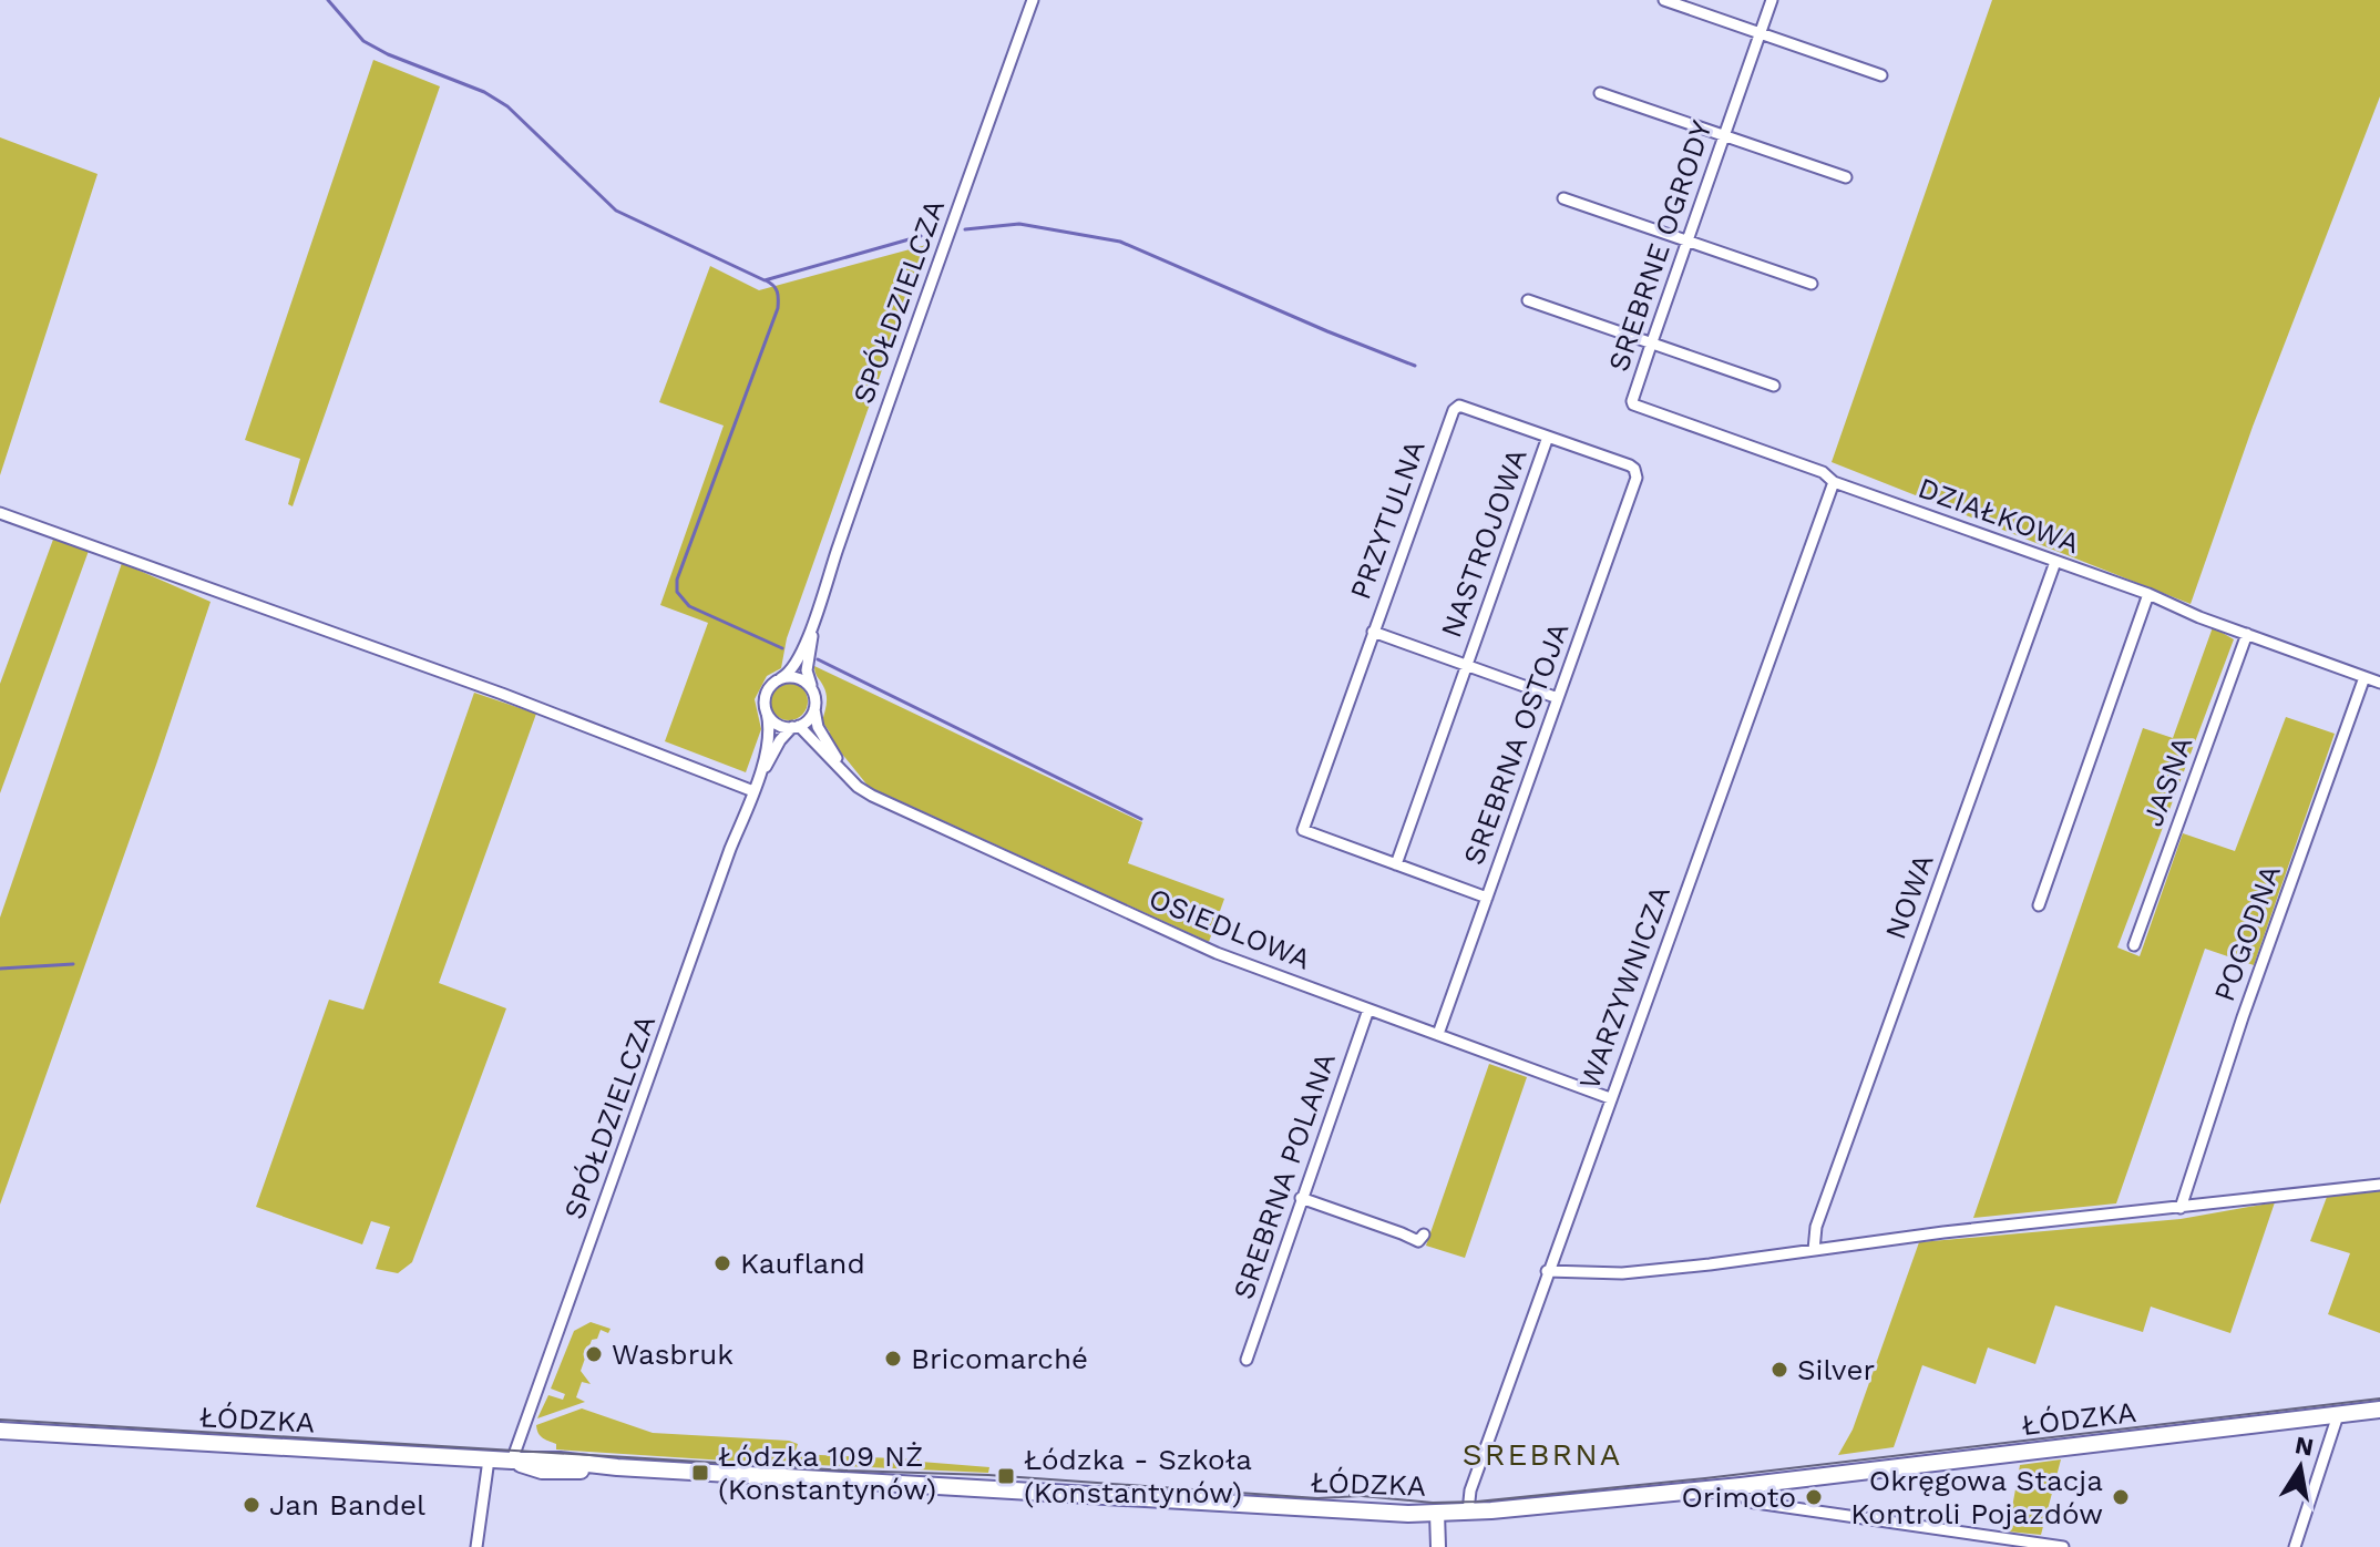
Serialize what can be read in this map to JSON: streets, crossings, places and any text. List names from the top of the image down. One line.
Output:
{"streets":{"main road":["ŁÓDZKA"],"street":["SREBRNE OGRODY","SPÓŁDZIELCZA","DZIAŁKOWA","PRZYTULNA","NASTROJOWA","SREBRNA OSTOJA","JASNA","NOWA","OSIEDLOWA","POGODNA","WARZYWNICZA","SREBRNA POLANA"]},"crossings":[["SREBRNE OGRODY","DZIAŁKOWA"],["SREBRNE OGRODY","WARZYWNICZA"],["SPÓŁDZIELCZA","ŁÓDZKA"],["DZIAŁKOWA","JASNA"],["DZIAŁKOWA","NOWA"],["DZIAŁKOWA","POGODNA"],["DZIAŁKOWA","WARZYWNICZA"],["PRZYTULNA","NASTROJOWA"],["PRZYTULNA","SREBRNA OSTOJA"],["NASTROJOWA","SREBRNA OSTOJA"],["SREBRNA OSTOJA","OSIEDLOWA"],["OSIEDLOWA","WARZYWNICZA"],["OSIEDLOWA","SREBRNA POLANA"],["WARZYWNICZA","ŁÓDZKA"]],"districts":["SREBRNA"],"places":{"other":["Kaufland","Wasbruk","Bricomarché","Silver","Orimoto","Okręgowa Stacja Kontroli Pojazdów","Jan Bandel"],"transit":["Łódzka 109 NŻ (Konstantynów)","Łódzka - Szkoła (Konstantynów)"]},"north":"top"}
